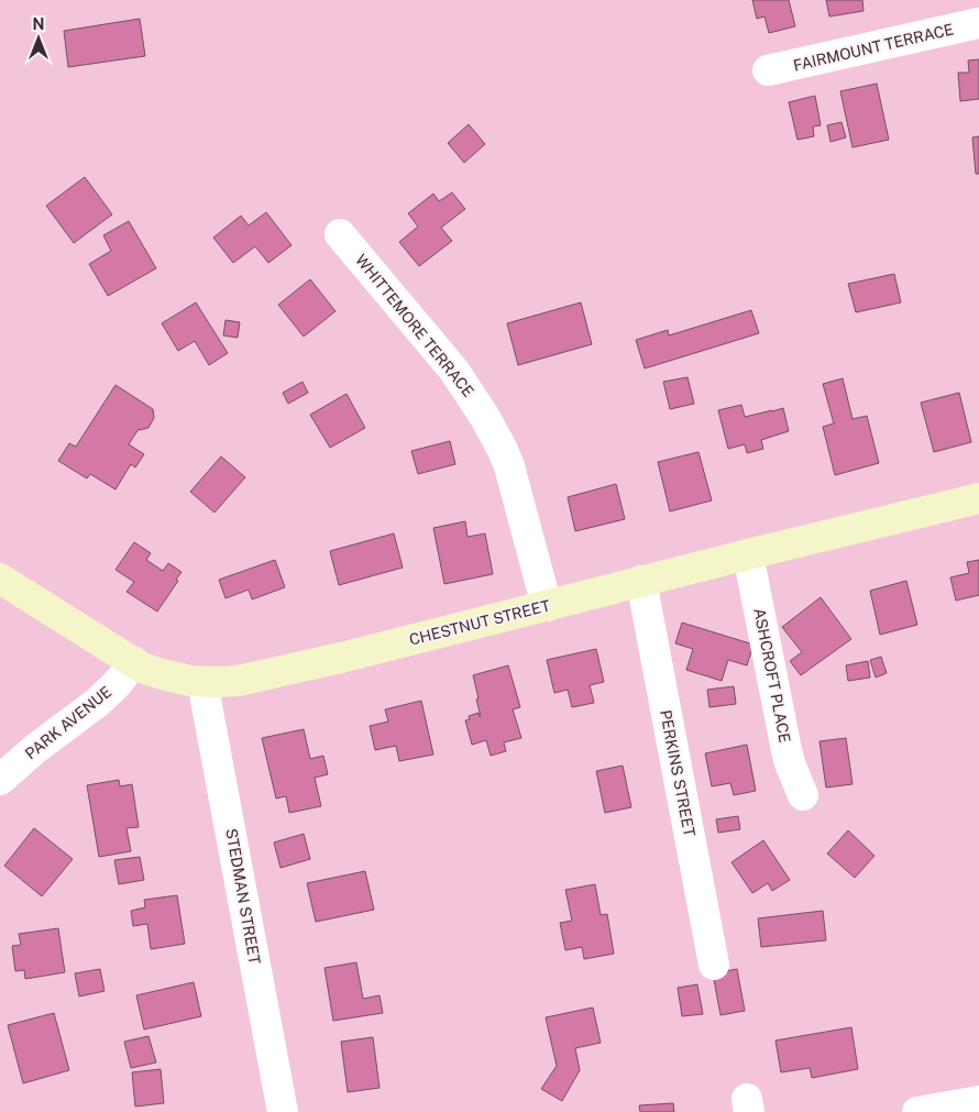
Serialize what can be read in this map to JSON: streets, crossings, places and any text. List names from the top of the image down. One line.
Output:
{"streets":{"street":["FAIRMOUNT TERRACE","WHITTEMORE TERRACE","CHESTNUT STREET","ASHCROFT PLACE","PARK AVENUE","PERKINS STREET","STEDMAN STREET"]},"crossings":[["WHITTEMORE TERRACE","CHESTNUT STREET"],["CHESTNUT STREET","ASHCROFT PLACE"],["CHESTNUT STREET","PARK AVENUE"],["CHESTNUT STREET","PERKINS STREET"],["CHESTNUT STREET","STEDMAN STREET"]],"north":"top"}
